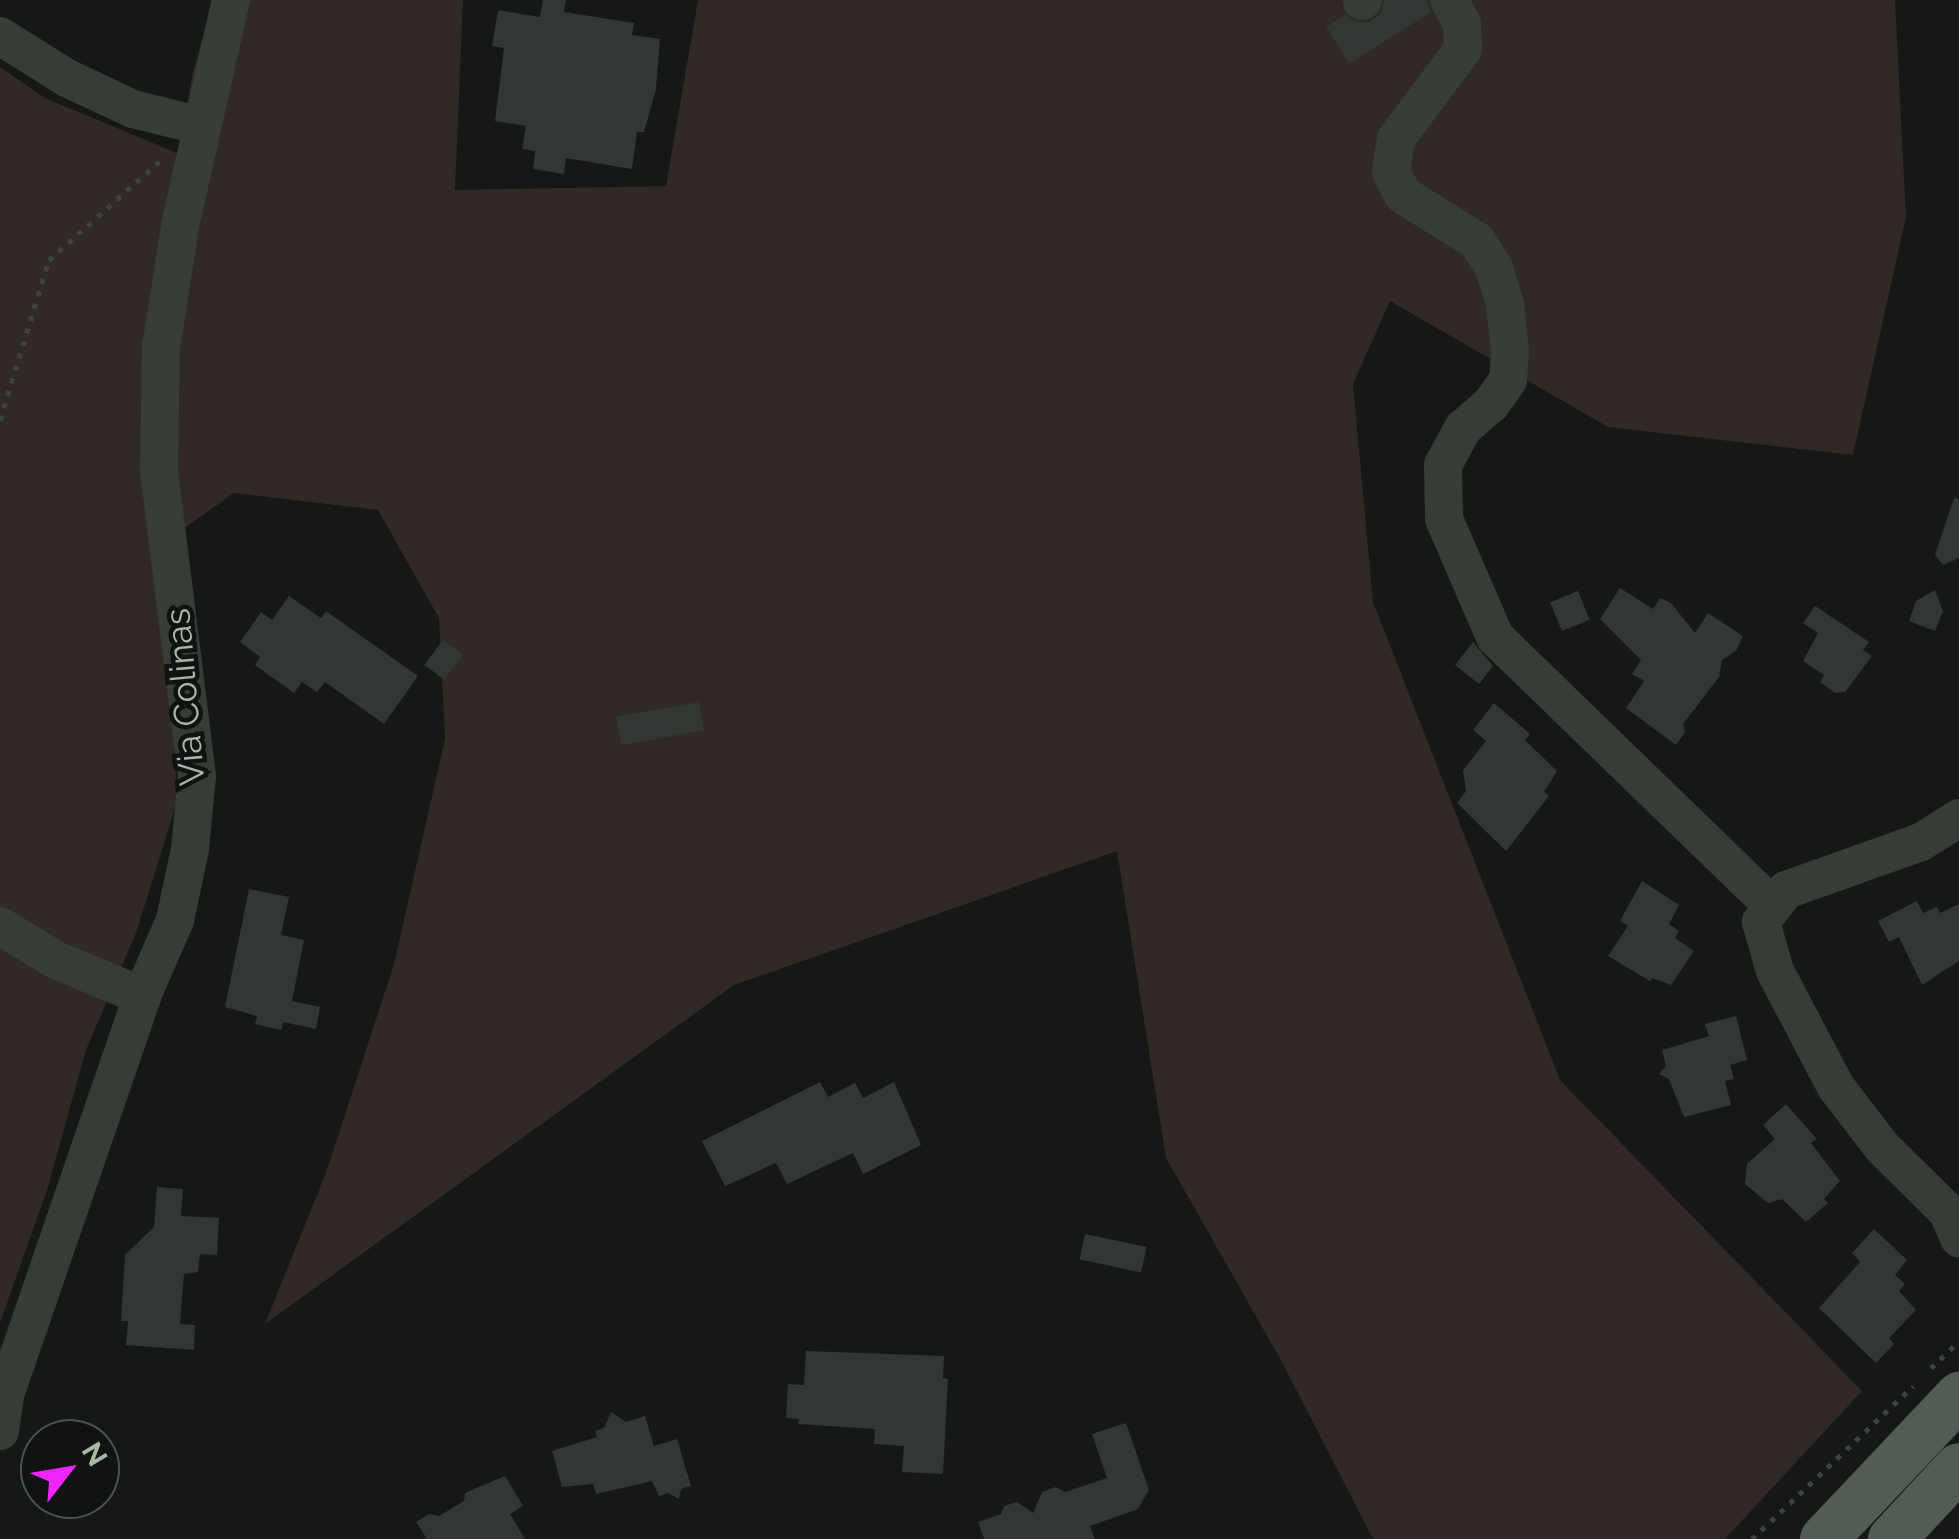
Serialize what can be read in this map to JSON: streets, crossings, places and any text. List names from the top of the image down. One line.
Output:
{"streets":{"street":["Via Colinas"]},"north":"top right"}
